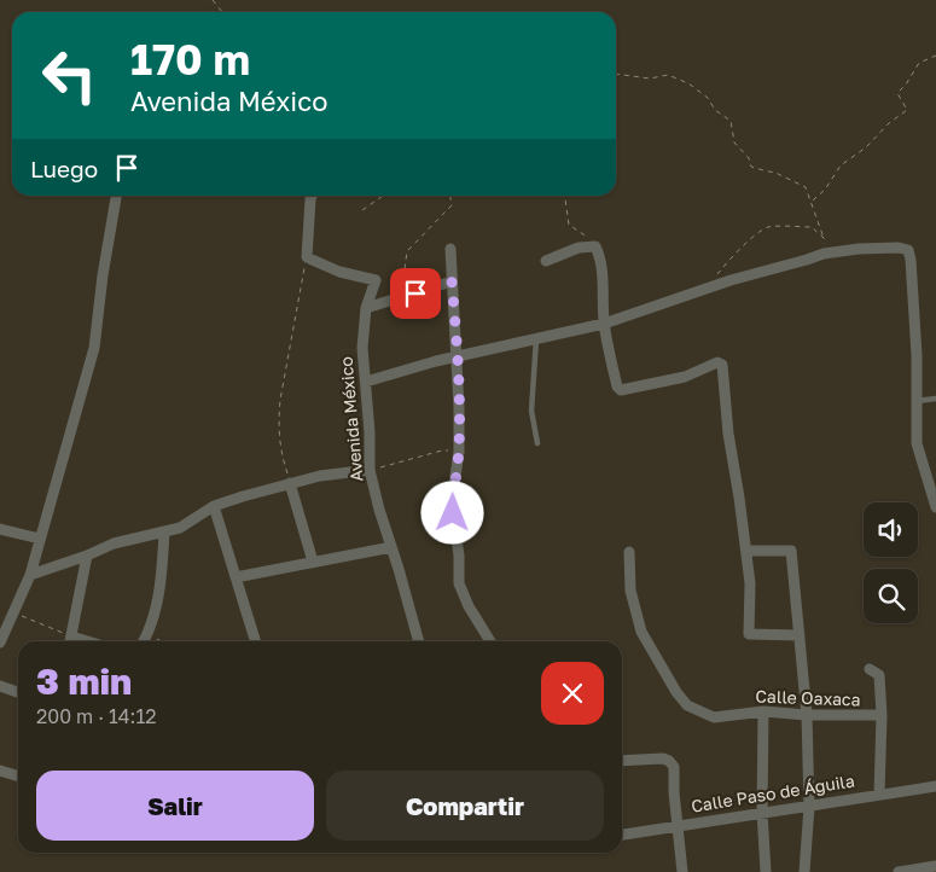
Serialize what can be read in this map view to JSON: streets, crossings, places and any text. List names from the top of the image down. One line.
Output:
{"streets":{"street":["Avenida México","Calle Oaxaca","Calle Paso de Águila"]},"page":{"turn":["170 m","Avenida México"],"then":"Luego","heading":["3 min","200 m · 14:12"],"buttons":["Salir","Compartir"]}}
